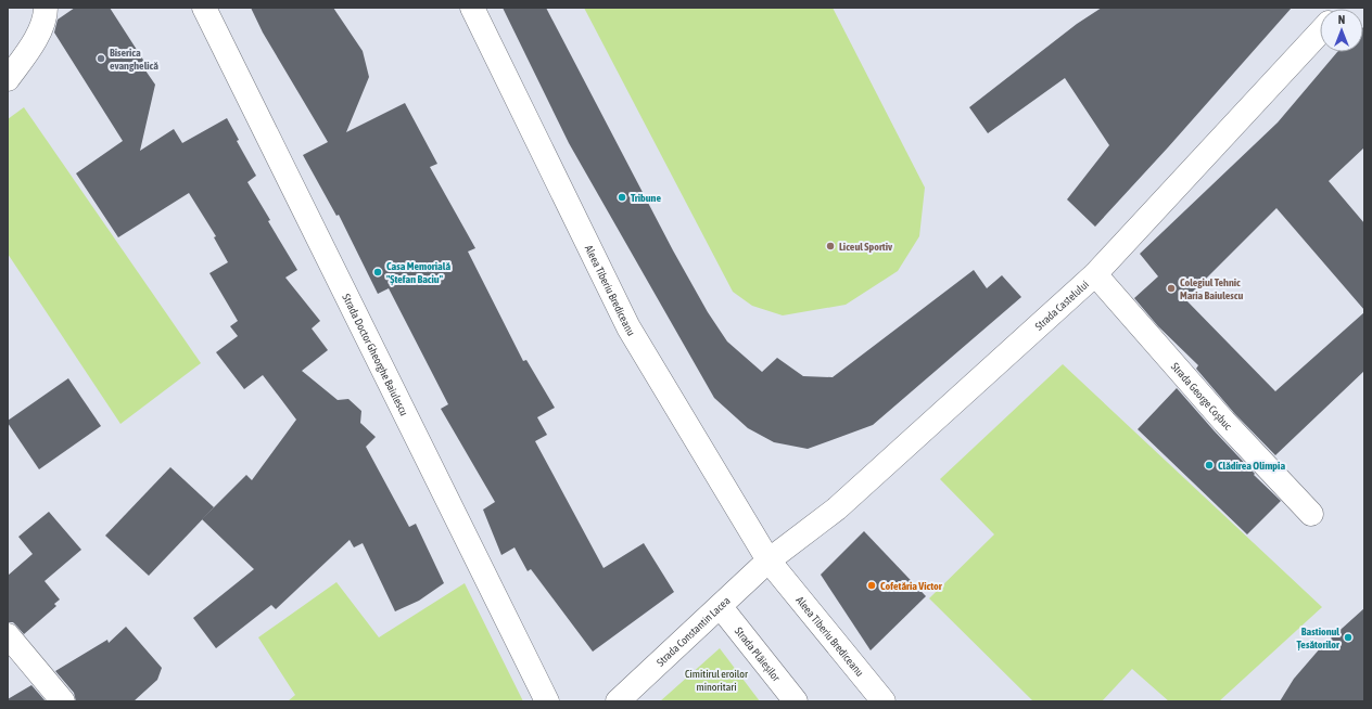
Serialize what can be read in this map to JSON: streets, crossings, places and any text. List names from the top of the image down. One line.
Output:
{"streets":{"street":["Aleea Tiberiu Brediceanu","Strada Castelului","Strada Doctor Gheorghe Baiulescu","Strada George Coșbuc","Strada Constantin Lacea","Strada Plăieșilor"]},"crossings":[["Aleea Tiberiu Brediceanu","Strada Castelului"],["Aleea Tiberiu Brediceanu","Strada Constantin Lacea"],["Strada Castelului","Strada George Coșbuc"],["Strada Castelului","Strada Constantin Lacea"],["Strada Constantin Lacea","Strada Plăieșilor"]],"parks":["Cimitirul eroilor minoritari"],"places":["Biserica evanghelică","Tribune","Liceul Sportiv","Casa Memorială \"Ștefan Baciu\"","Colegiul Tehnic Maria Baiulescu","Clădirea Olimpia","Cofetăria Victor","Bastionul Țesătorilor"],"north":"top"}
